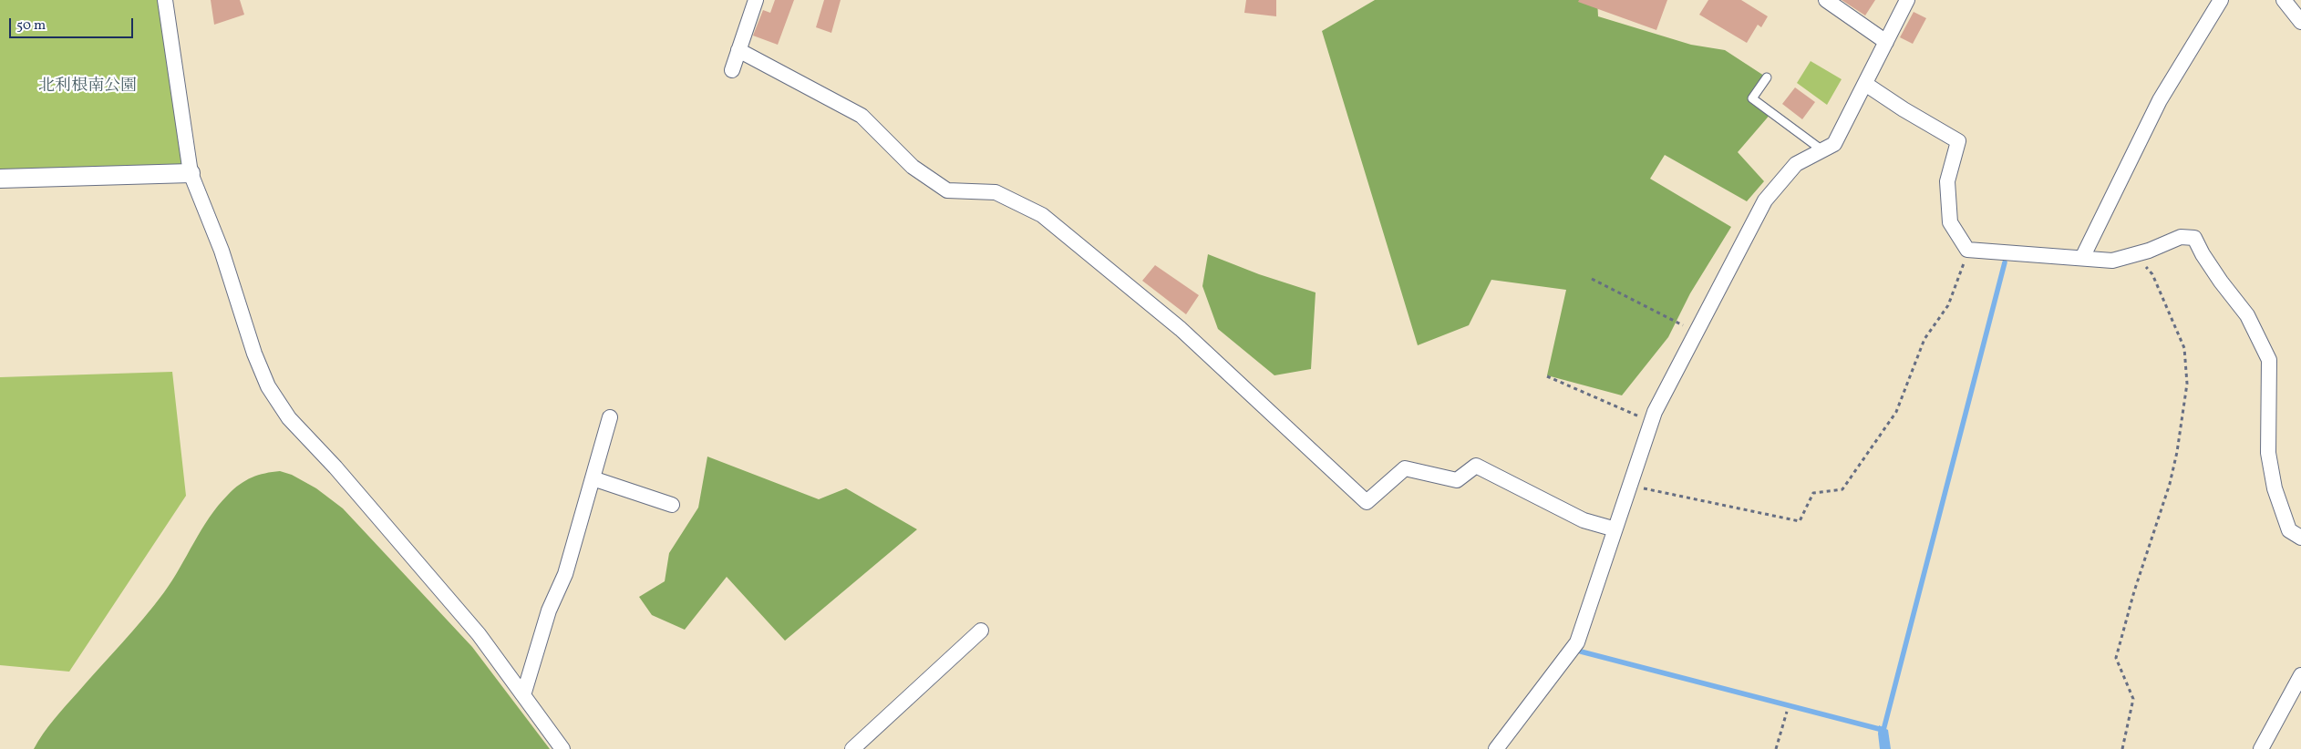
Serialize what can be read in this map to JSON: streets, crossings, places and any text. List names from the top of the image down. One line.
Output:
{"parks":["北利根南公園"],"scale_bar":"50 m"}
